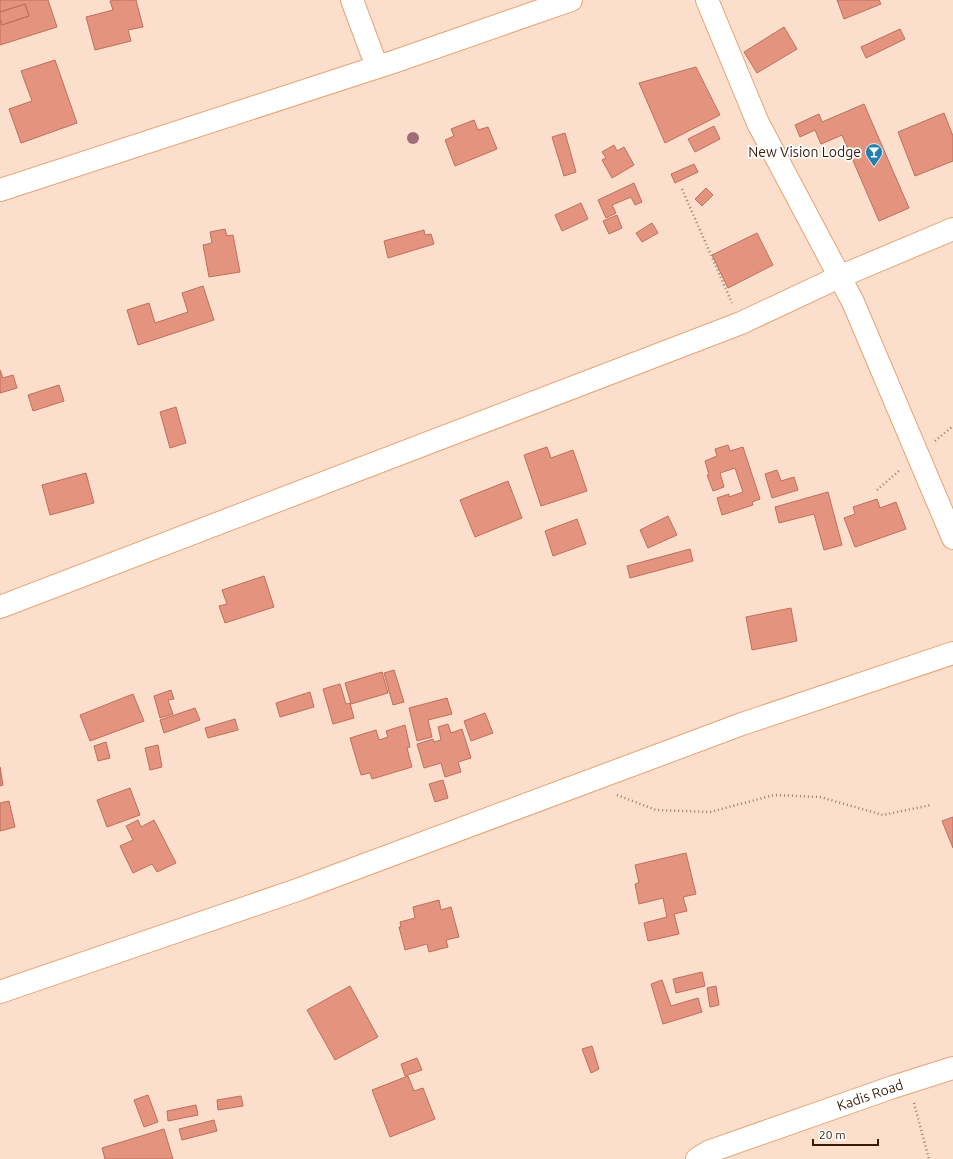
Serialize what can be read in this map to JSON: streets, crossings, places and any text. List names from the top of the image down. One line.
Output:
{"streets":{"street":["Kadis Road"]},"places":{"bar":["New Vision Lodge"]},"scale_bar":"20 m"}
